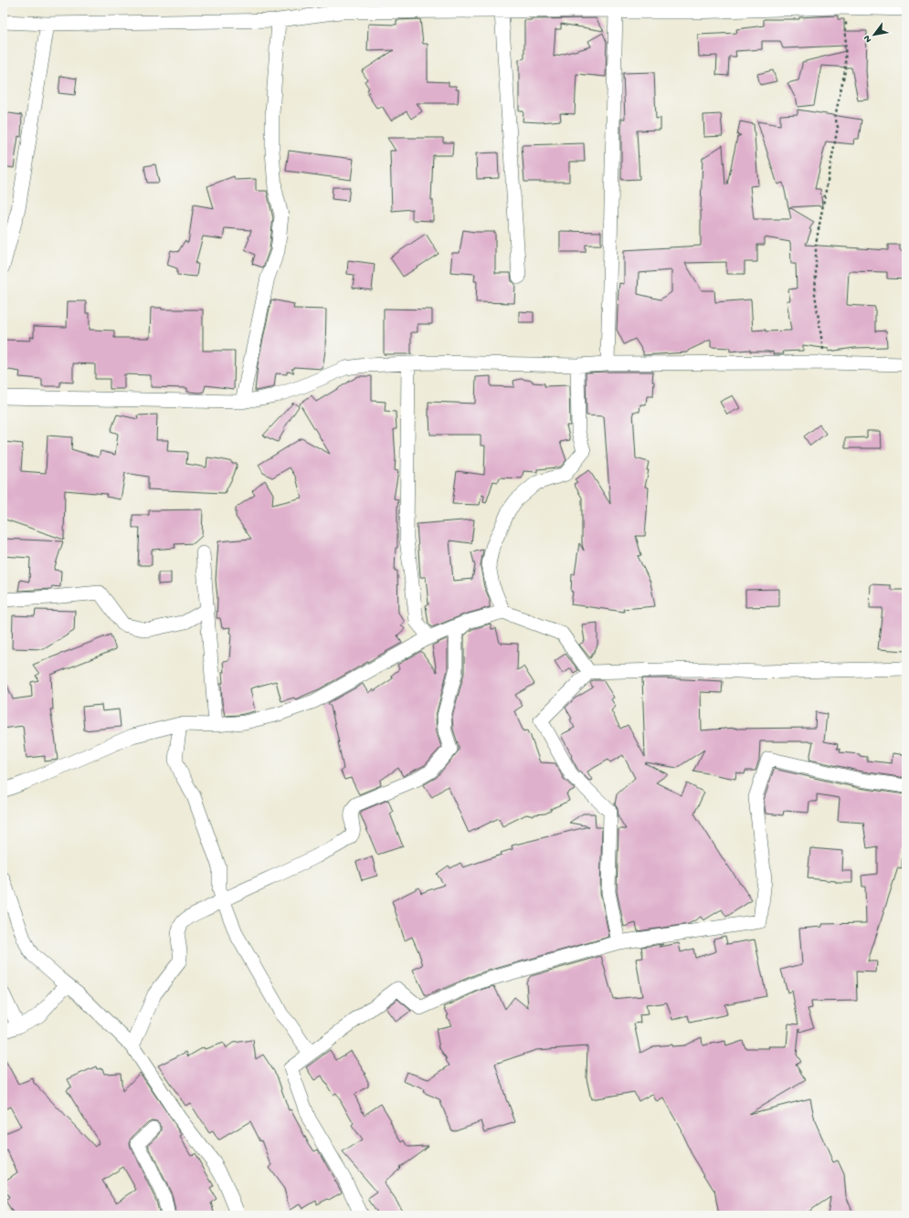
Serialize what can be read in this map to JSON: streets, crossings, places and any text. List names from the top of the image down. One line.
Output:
{"north":"bottom left"}
